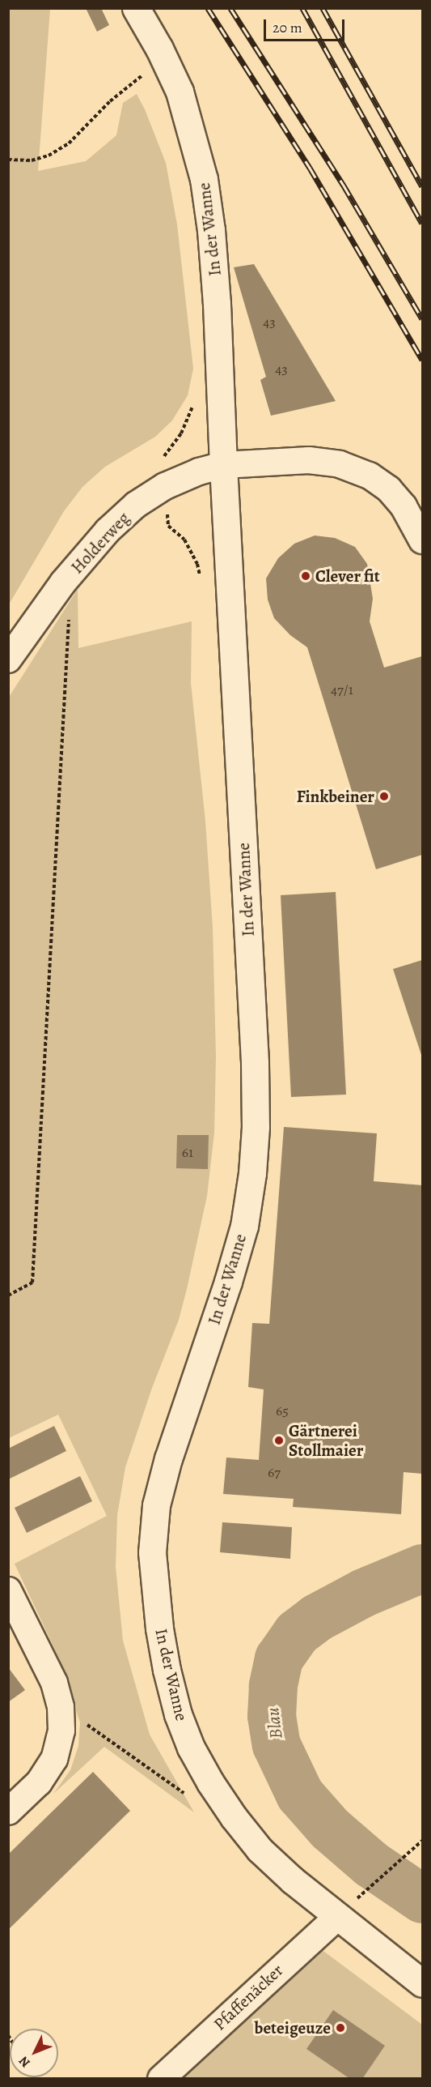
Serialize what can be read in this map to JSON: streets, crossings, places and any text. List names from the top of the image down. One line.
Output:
{"streets":{"street":["In der Wanne","Holderweg","Pfaffenäcker"]},"crossings":[["In der Wanne","Holderweg"],["In der Wanne","Pfaffenäcker"]],"water":["Blau"],"places":["Clever fit","Finkbeiner","Gärtnerei Stollmaier","beteigeuze"],"house_numbers":["43","43","47/1","61","65","67"],"scale_bar":"20 m","north":"bottom left"}
